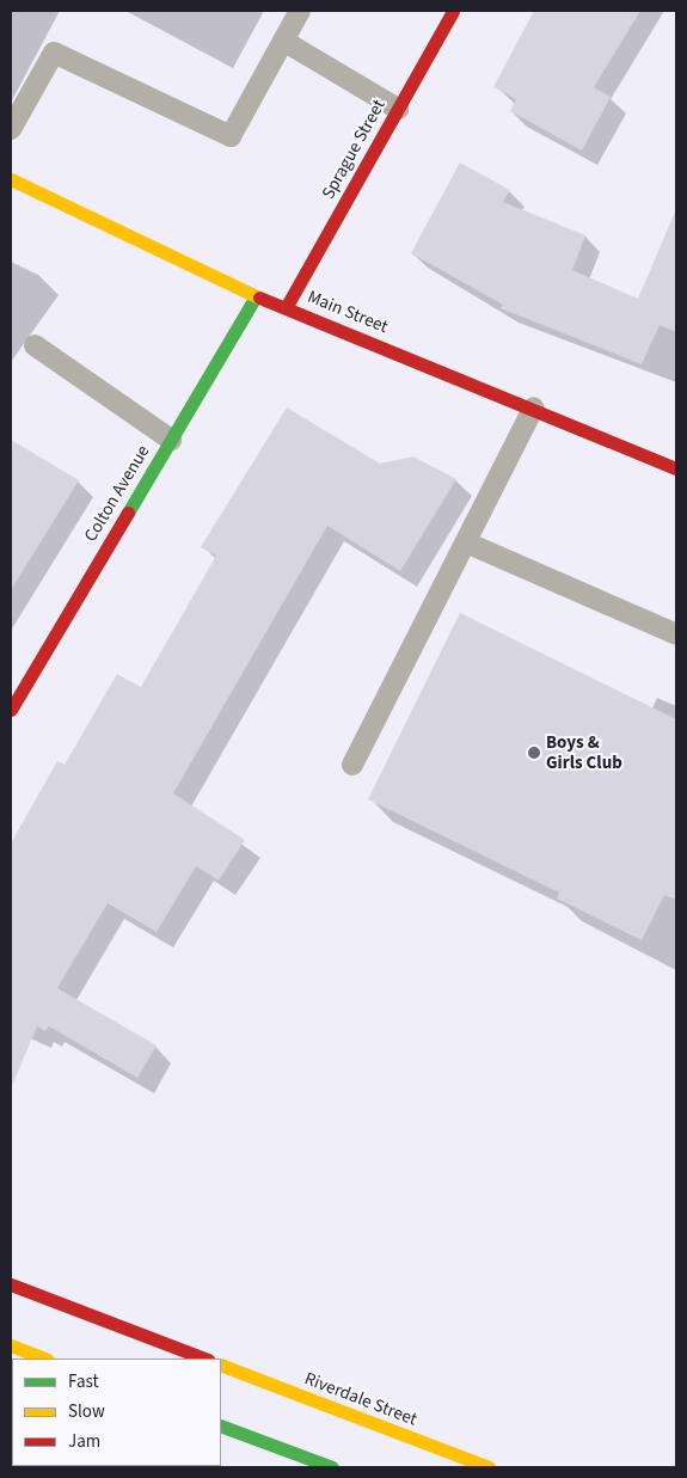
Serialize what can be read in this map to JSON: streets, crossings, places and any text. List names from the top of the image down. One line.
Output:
{"streets":{"main road":["Sprague Street","Main Street","Colton Avenue","Riverdale Street"]},"crossings":[["Sprague Street","Main Street"],["Main Street","Colton Avenue"]],"places":["Boys & Girls Club"],"legend":["Fast","Slow","Jam"]}
